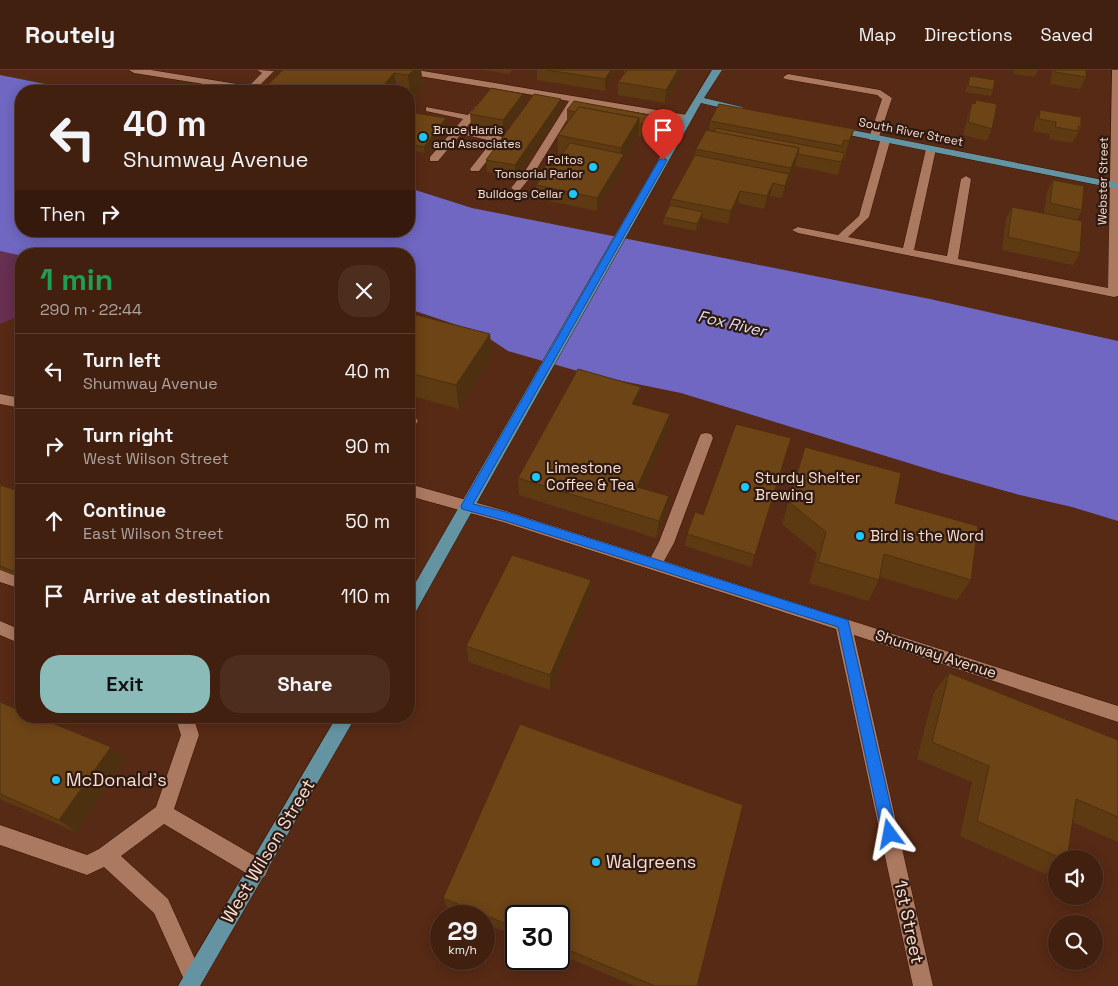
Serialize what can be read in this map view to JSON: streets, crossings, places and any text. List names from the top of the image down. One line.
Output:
{"streets":{"main road":["South River Street","West Wilson Street"],"street":["Webster Street","Shumway Avenue","1st Street"]},"crossings":[["South River Street","Webster Street"],["Shumway Avenue","1st Street"]],"water":["Fox River"],"places":["Bruce Harris and Associates","Foltos Tonsorial Parlor","Bulldogs Cellar","Limestone Coffee & Tea","Sturdy Shelter Brewing","Bird is the Word","McDonald's","Walgreens"],"page":{"header":"Routely","nav":["Map","Directions","Saved"],"turn":["40 m","Shumway Avenue"],"then":"Then","heading":["1 min","290 m · 22:44"],"list":[{"name":"Turn left","note":"Shumway Avenue","value":"40 m"},{"name":"Turn right","note":"West Wilson Street","value":"90 m"},{"name":"Continue","note":"East Wilson Street","value":"50 m"},{"name":"Arrive at destination","value":"110 m"}],"buttons":["Exit","Share"],"speed":"29 km/h","limit":"30"}}
